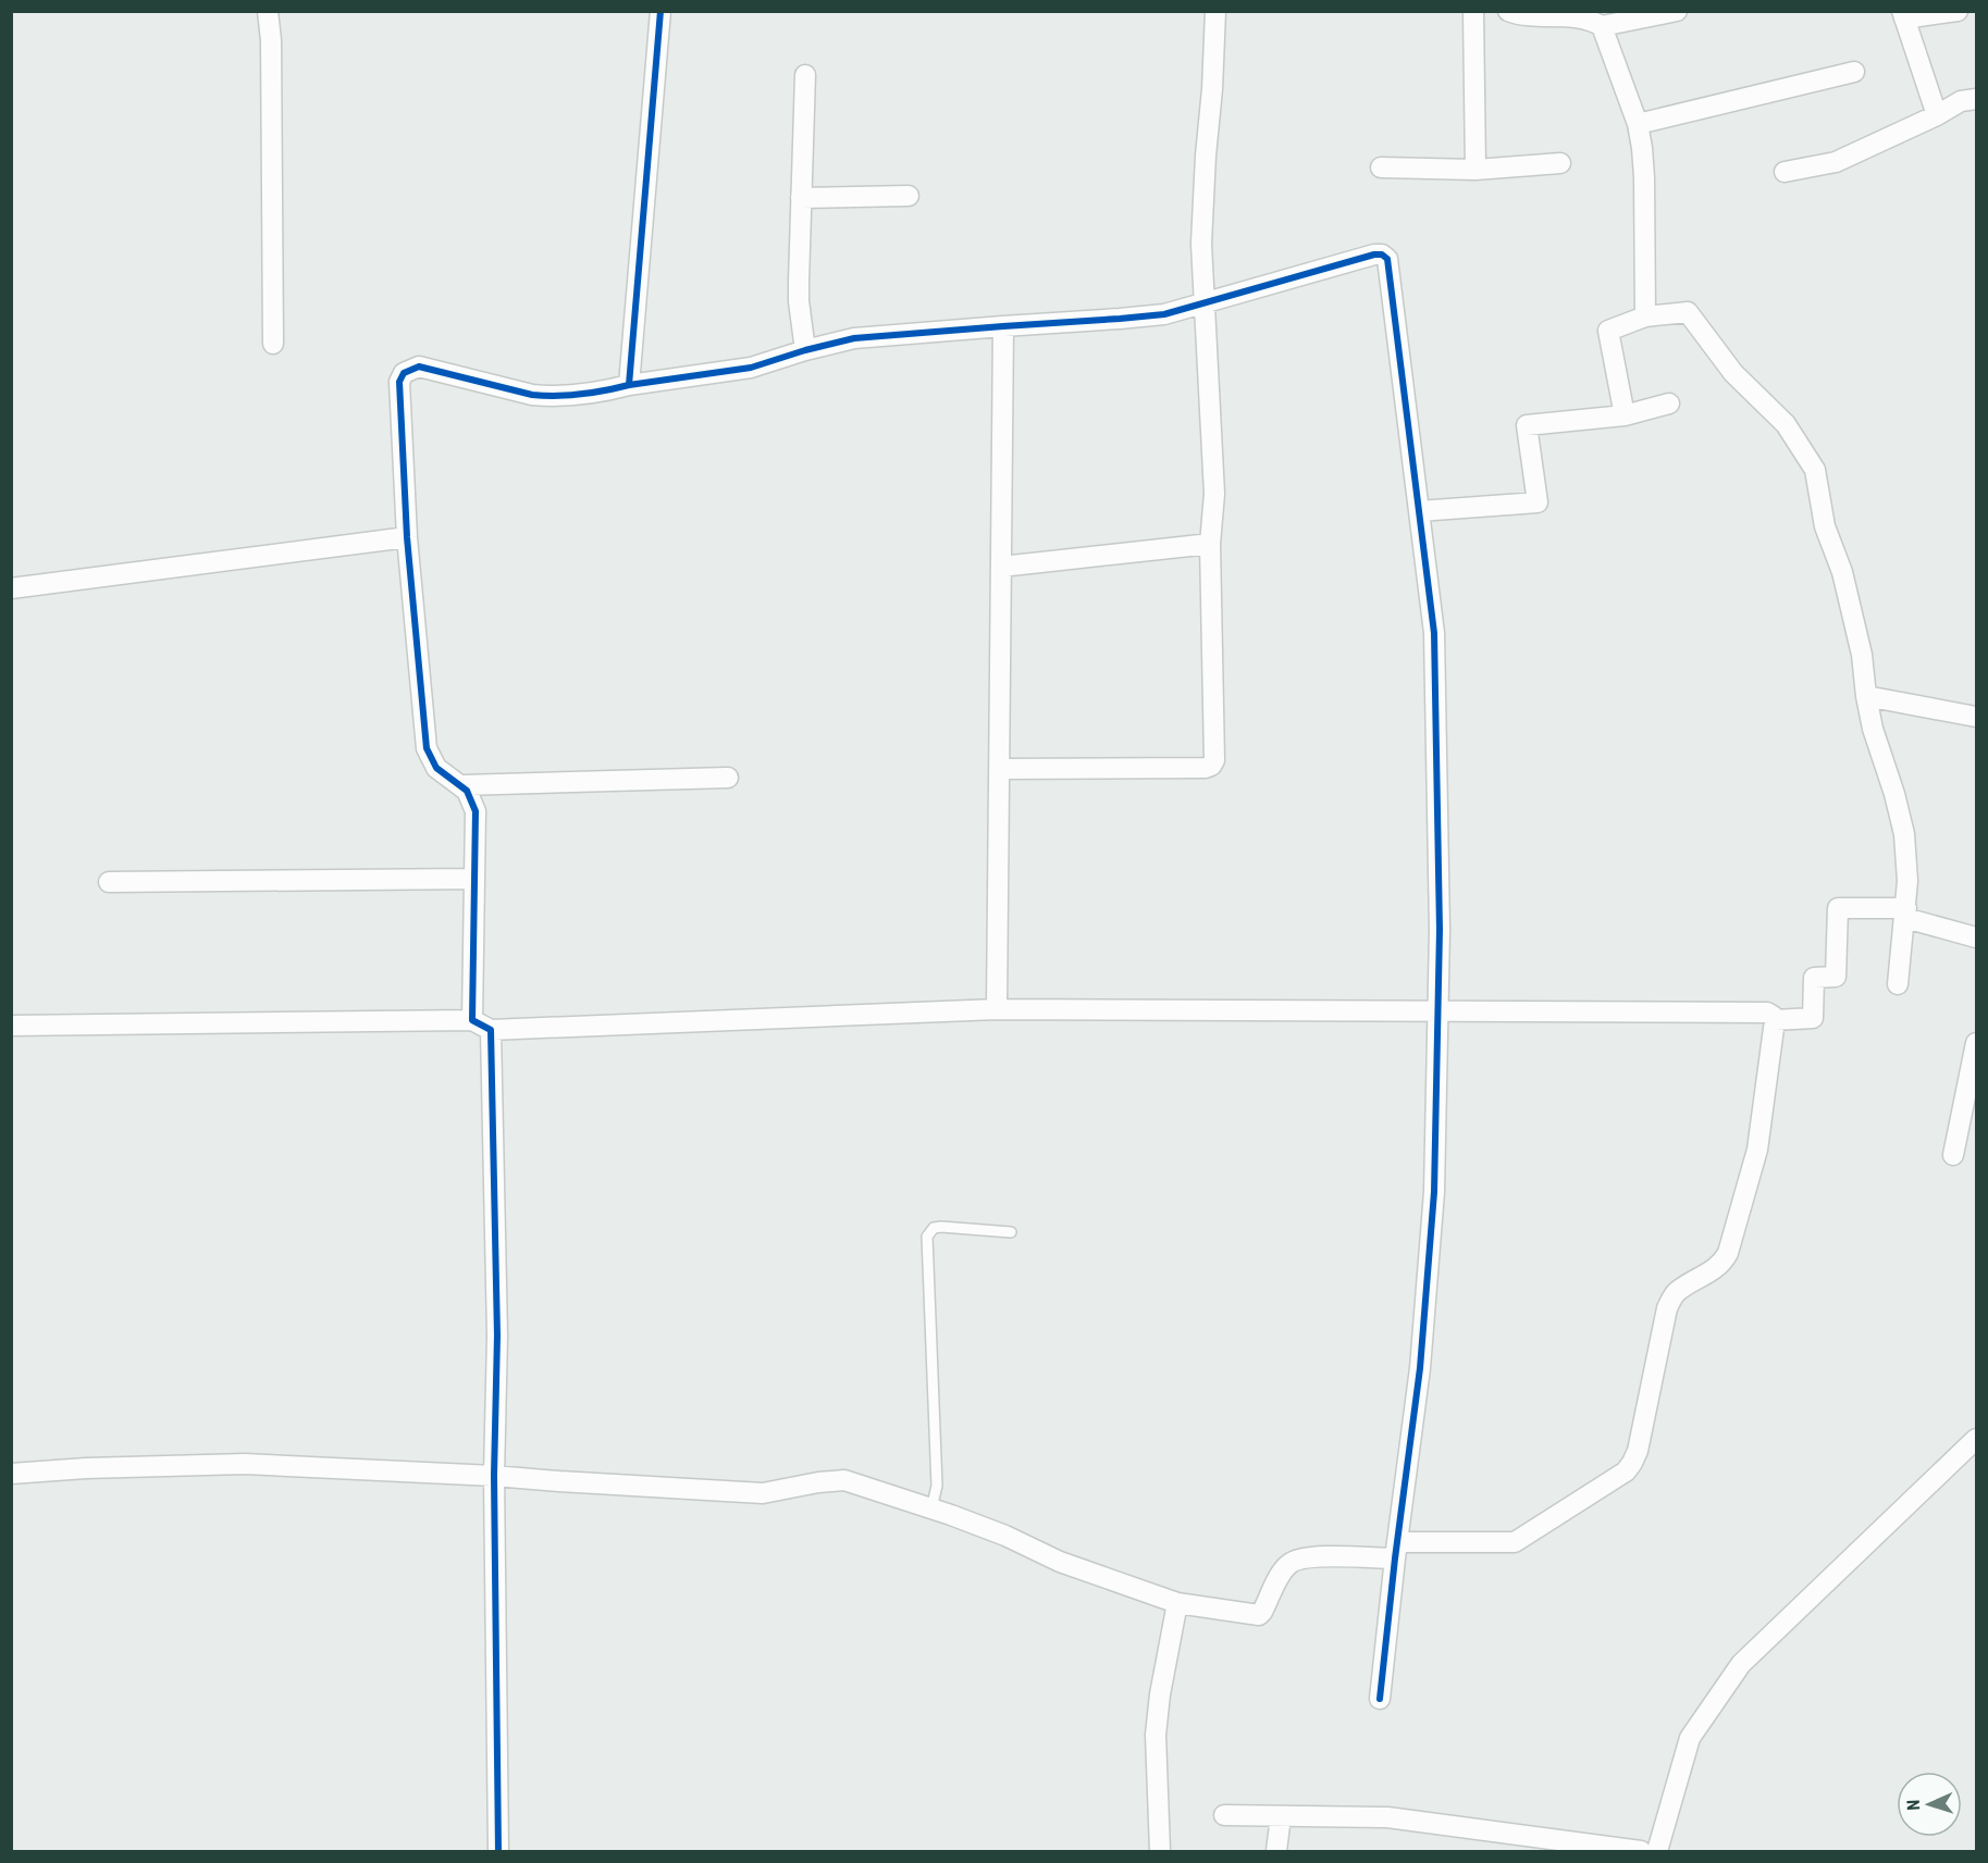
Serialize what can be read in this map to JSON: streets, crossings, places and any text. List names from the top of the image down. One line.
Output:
{"north":"left"}
